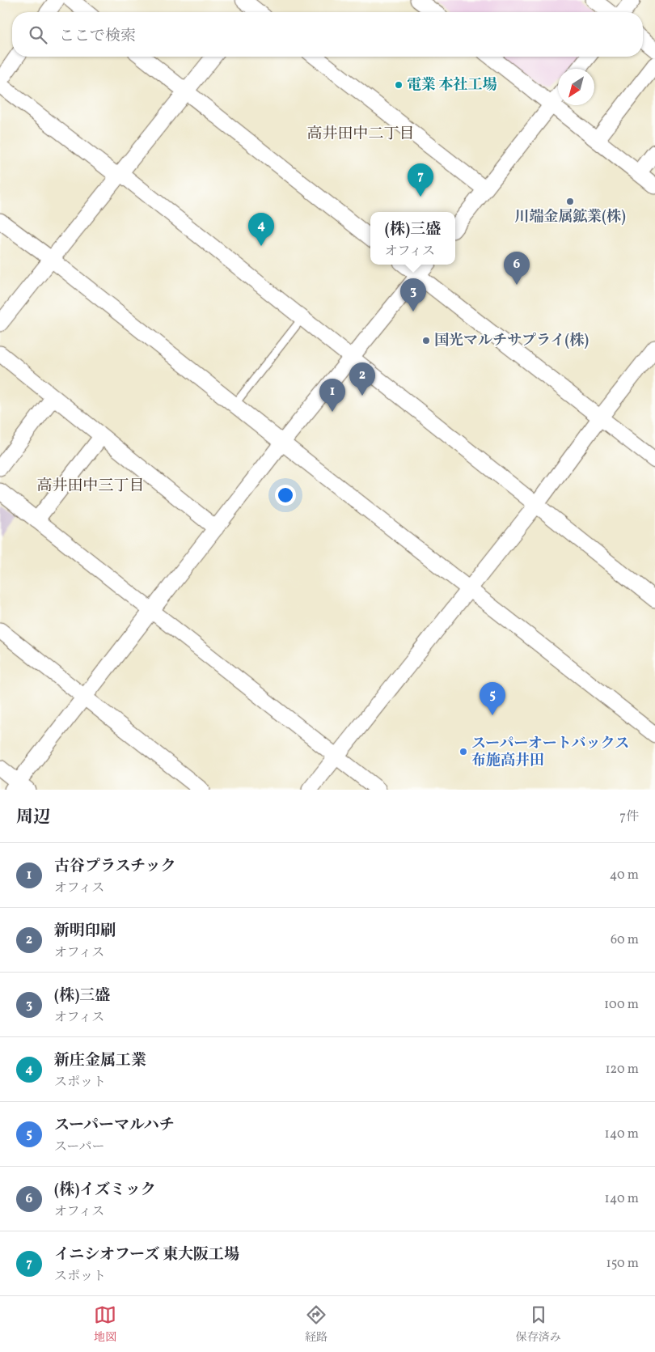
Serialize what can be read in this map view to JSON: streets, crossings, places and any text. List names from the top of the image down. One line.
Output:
{"districts":["高井田中二丁目","高井田中三丁目"],"places":["電業 本社工場","川端金属鉱業(株)","国光マルチサプライ(株)","スーパーオートバックス 布施高井田"],"north":"bottom left","page":{"search":"ここで検索","pins":["7","4","6","3","2","1","5"],"popup":["(株)三盛","オフィス"],"heading":["周辺","7件"],"list":[{"mark":"1","name":"古谷プラスチック","note":"オフィス","value":"40 m"},{"mark":"2","name":"新明印刷","note":"オフィス","value":"60 m"},{"mark":"3","name":"(株)三盛","note":"オフィス","value":"100 m"},{"mark":"4","name":"新庄金属工業","note":"スポット","value":"120 m"},{"mark":"5","name":"スーパーマルハチ","note":"スーパー","value":"140 m"},{"mark":"6","name":"(株)イズミック","note":"オフィス","value":"140 m"},{"mark":"7","name":"イニシオフーズ 東大阪工場","note":"スポット","value":"150 m"}],"nav":["地図","経路","保存済み"]}}
